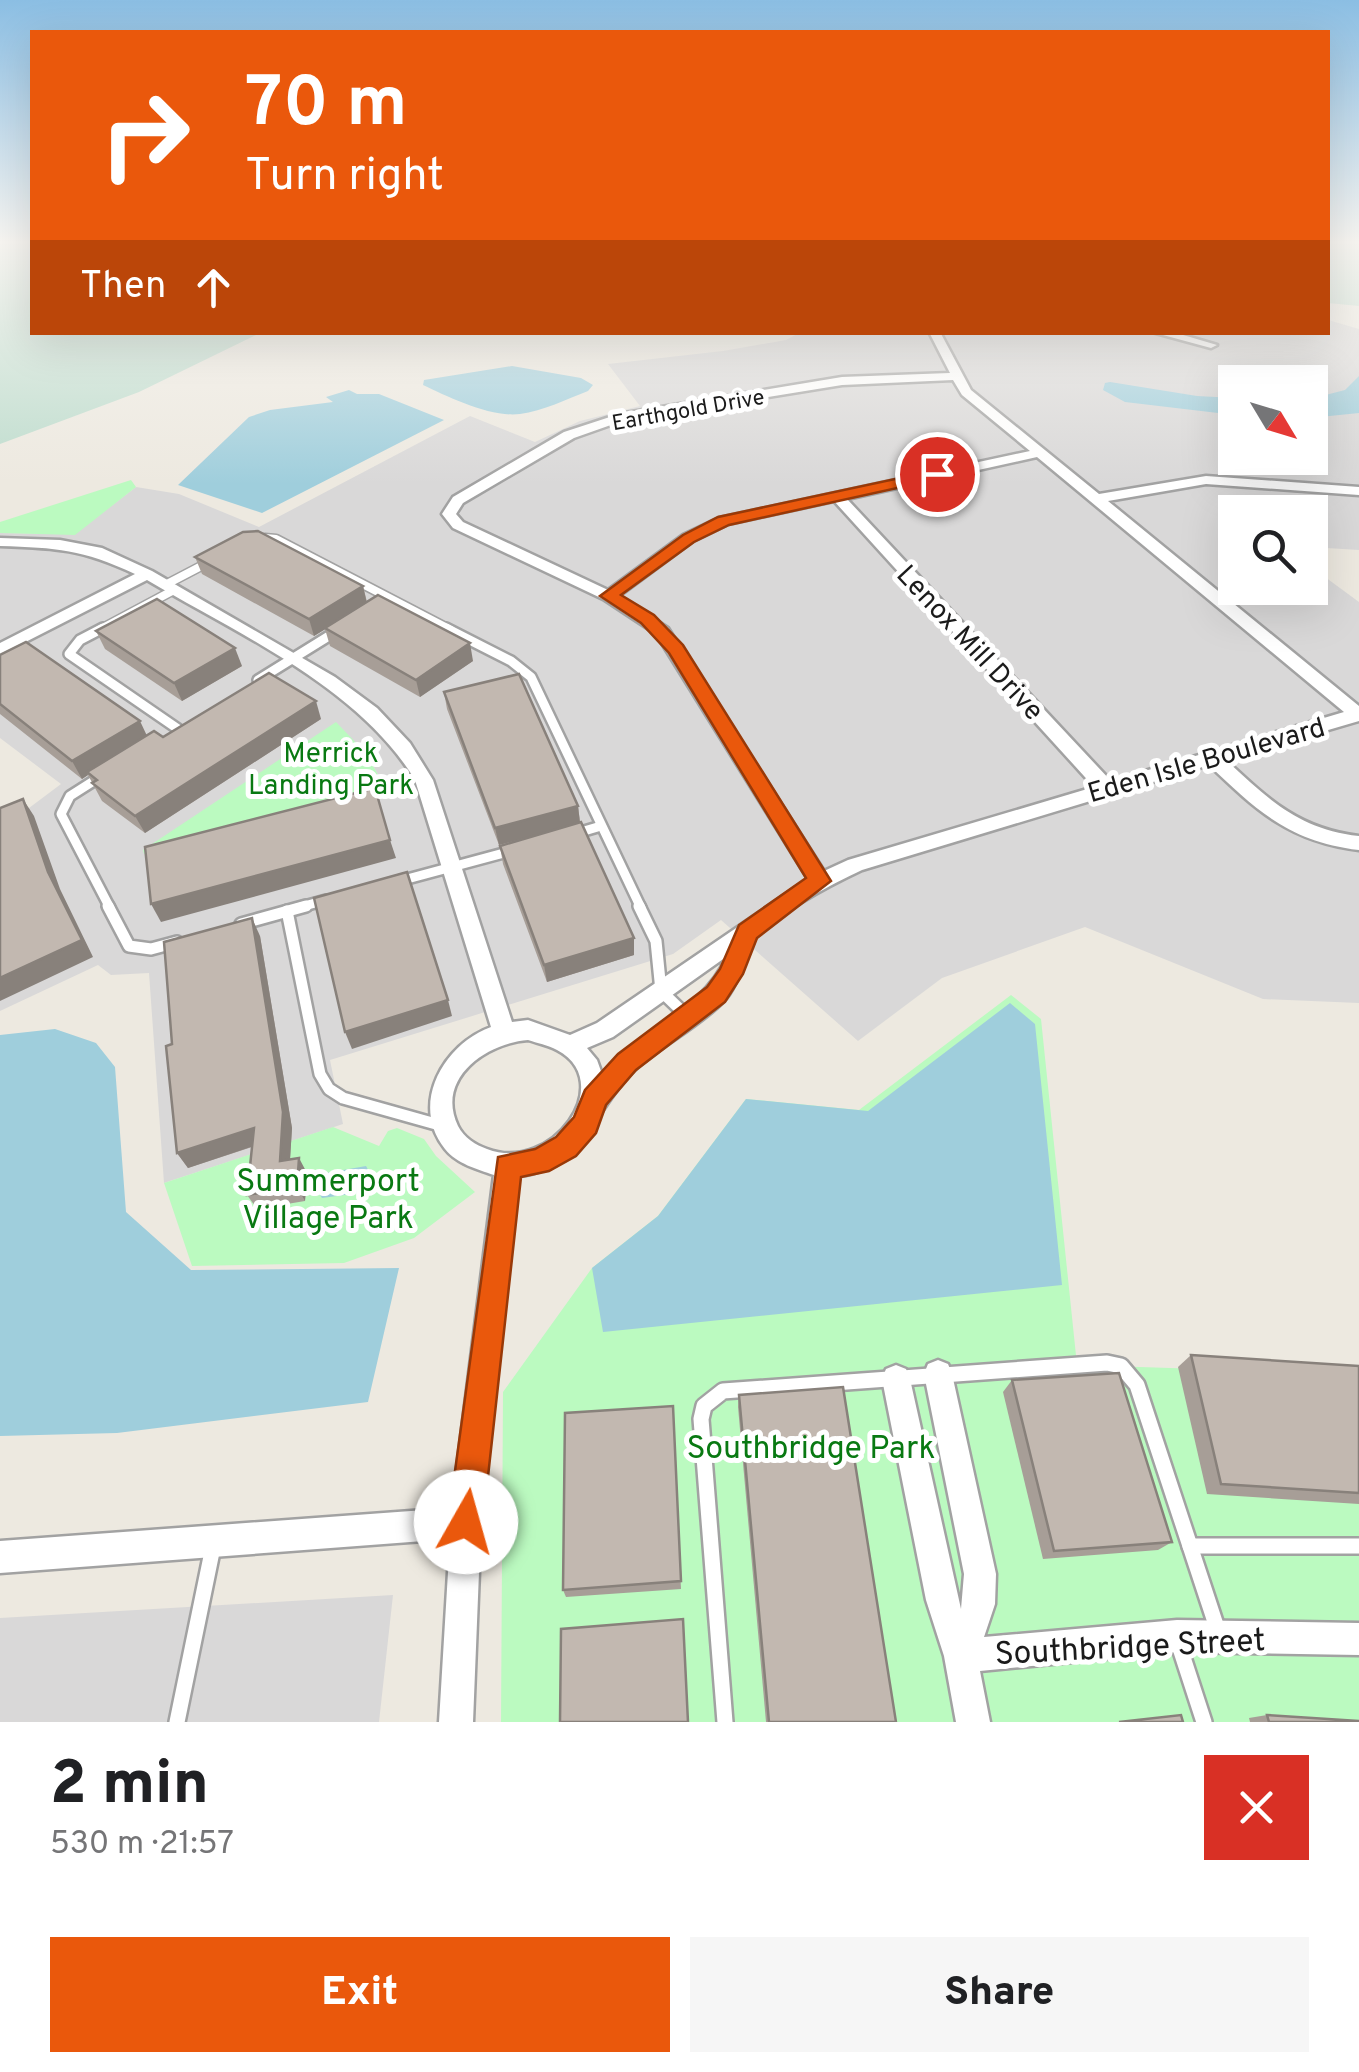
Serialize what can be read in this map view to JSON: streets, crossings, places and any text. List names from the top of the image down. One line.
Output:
{"streets":{"street":["Earthgold Drive","Lenox Mill Drive","Eden Isle Boulevard","Southbridge Street"]},"crossings":[["Earthgold Drive","Eden Isle Boulevard"],["Lenox Mill Drive","Eden Isle Boulevard"]],"parks":["Merrick Landing Park","Summerport Village Park","Southbridge Park"],"north":"bottom right","page":{"turn":["70 m","Turn right"],"then":"Then","heading":["2 min","530 m · 21:57"],"buttons":["Exit","Share"]}}
